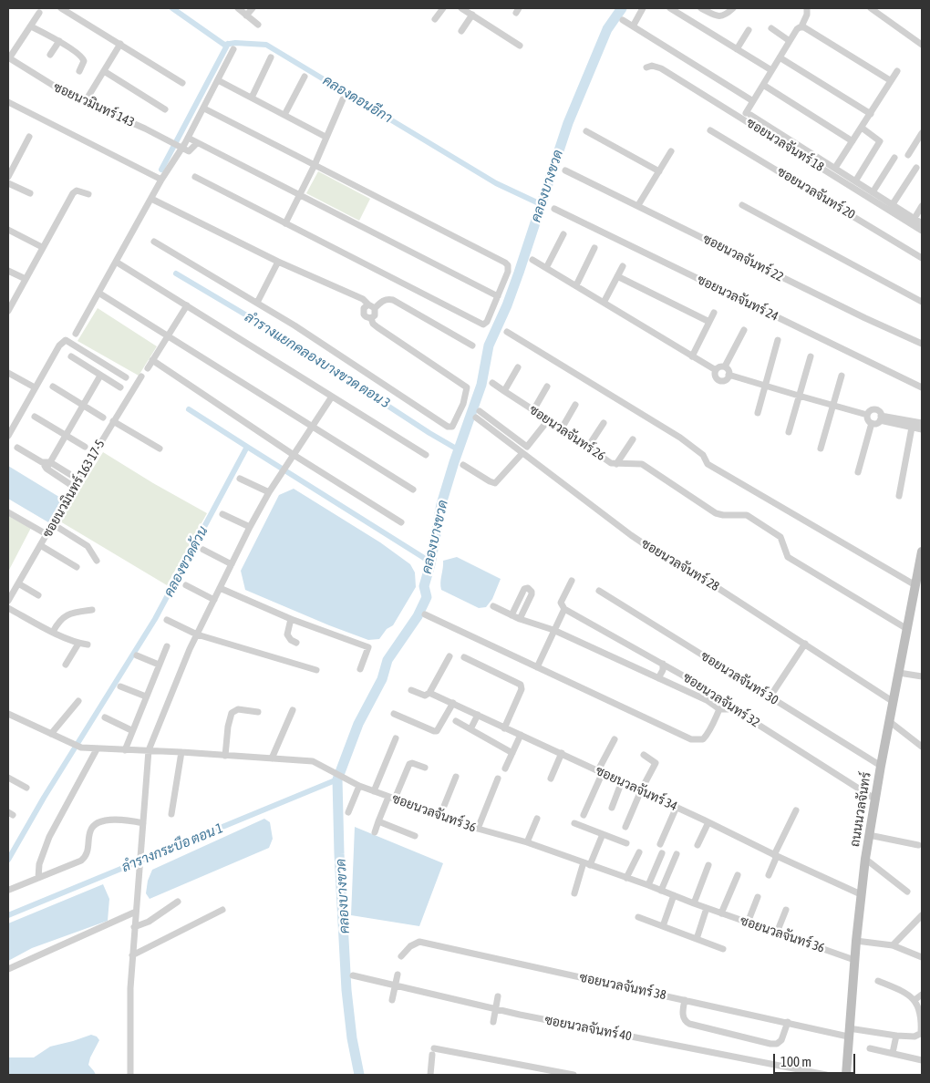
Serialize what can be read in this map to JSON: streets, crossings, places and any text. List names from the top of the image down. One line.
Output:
{"streets":{"main road":["ถนนนวลจันทร์"],"street":["ซอยนวมินทร์ 143","ซอยนวลจันทร์ 18","ซอยนวลจันทร์ 20","ซอยนวลจันทร์ 22","ซอยนวลจันทร์ 24","ซอยนวลจันทร์ 26","ซอยนวมินทร์ 163 17-5","ซอยนวลจันทร์ 28","ซอยนวลจันทร์ 30","ซอยนวลจันทร์ 32","ซอยนวลจันทร์ 34","ซอยนวลจันทร์ 36","ซอยนวลจันทร์ 38","ซอยนวลจันทร์ 40"]},"crossings":[["ซอยนวลจันทร์ 26","ถนนนวลจันทร์"],["ซอยนวลจันทร์ 28","ถนนนวลจันทร์"],["ซอยนวลจันทร์ 30","ถนนนวลจันทร์"],["ซอยนวลจันทร์ 32","ถนนนวลจันทร์"],["ซอยนวลจันทร์ 34","ถนนนวลจันทร์"],["ถนนนวลจันทร์","ซอยนวลจันทร์ 36"],["ถนนนวลจันทร์","ซอยนวลจันทร์ 38"]],"water":["คลองดอนอีกา","คลองบางขวด","ลำรางแยกคลองบางขวด ตอน 3","คลองขวดด้วน","ลำรางกระบือ ตอน 1"],"scale_bar":"100 m"}
